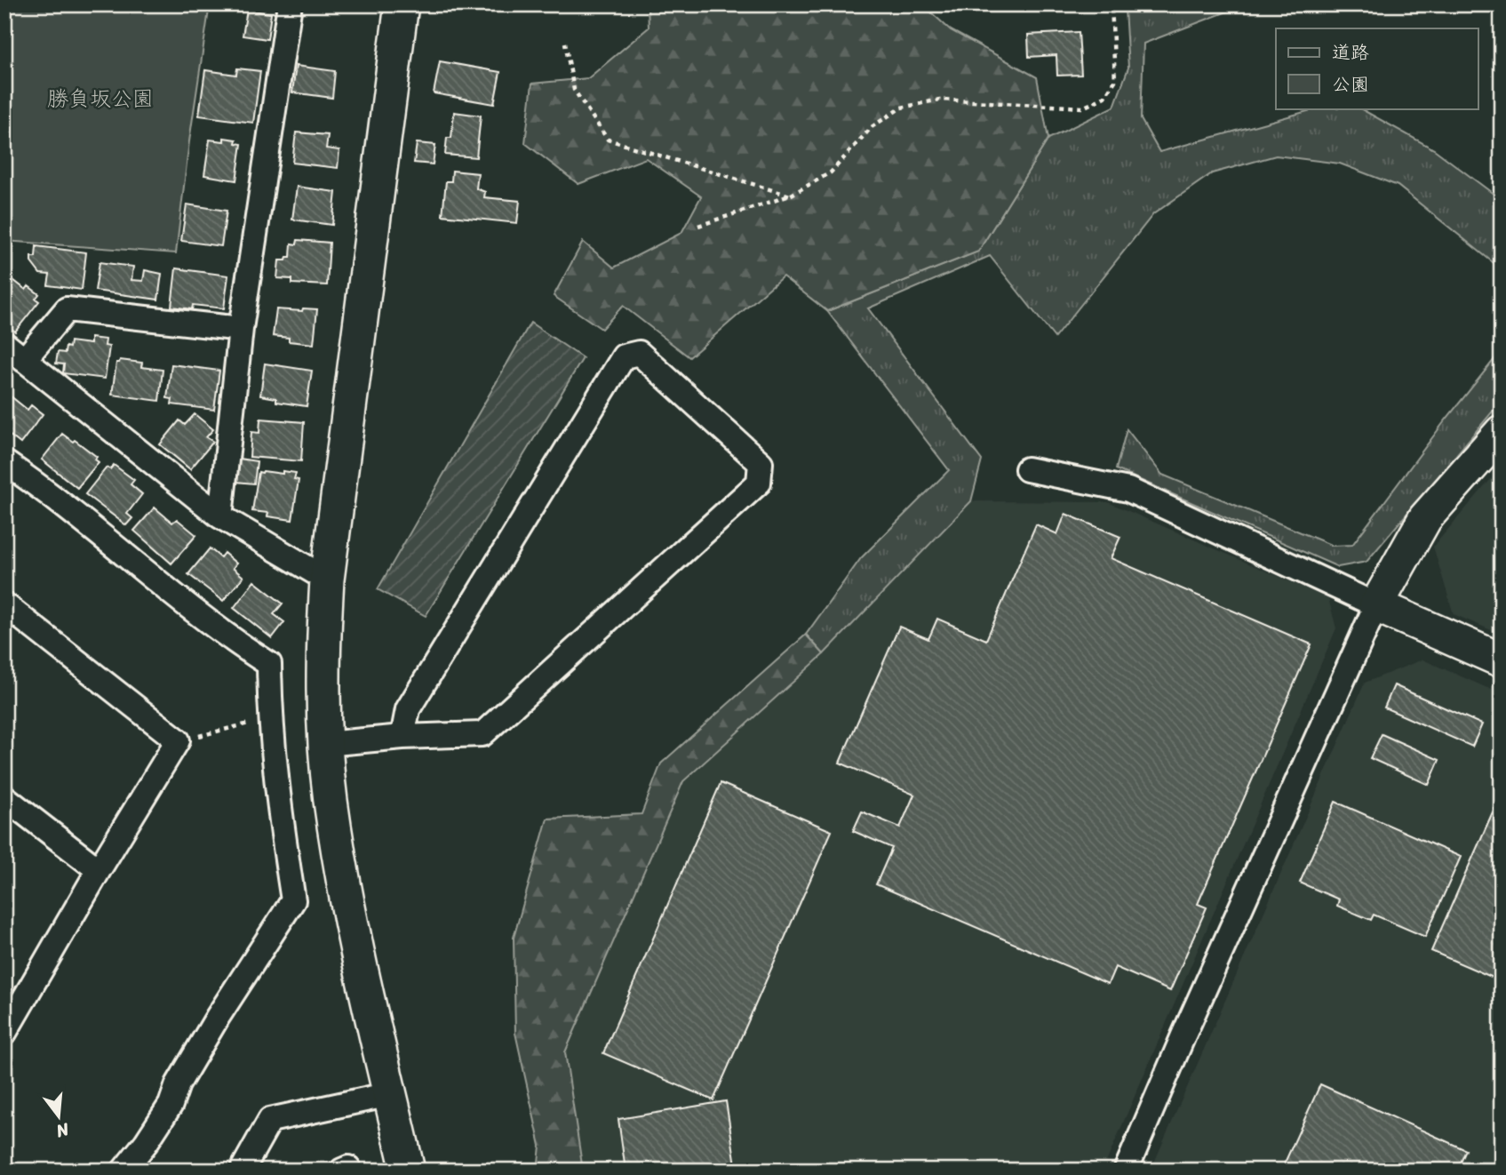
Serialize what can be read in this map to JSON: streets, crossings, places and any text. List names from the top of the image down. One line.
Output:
{"parks":["勝負坂公園"],"legend":["道路","公園"],"north":"bottom"}
